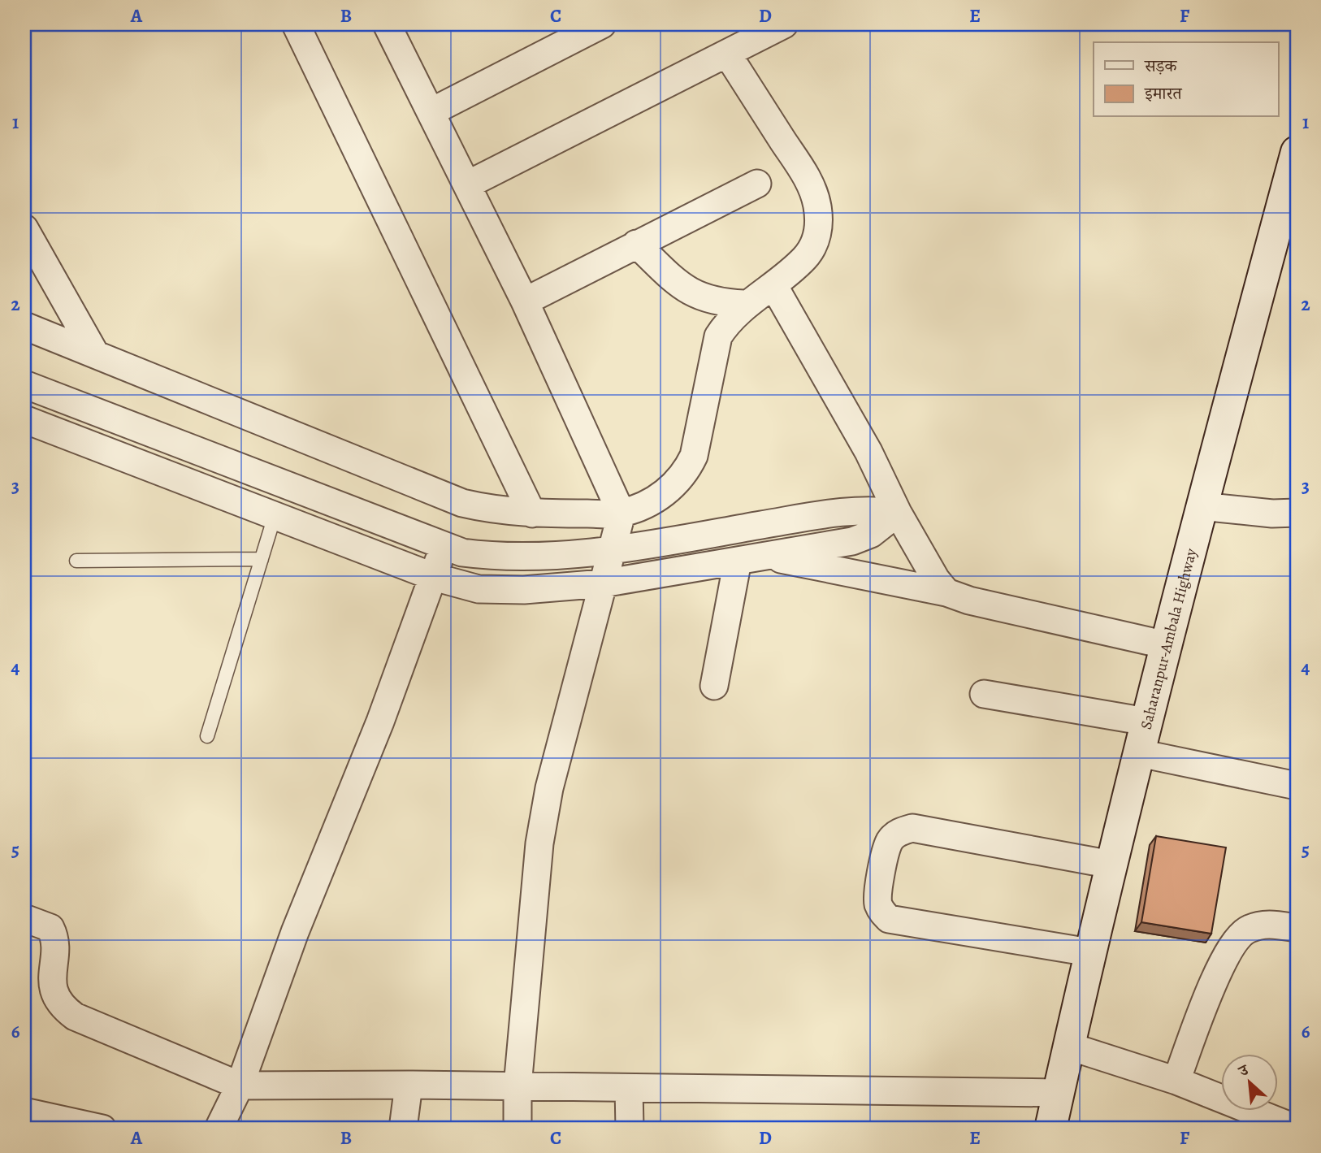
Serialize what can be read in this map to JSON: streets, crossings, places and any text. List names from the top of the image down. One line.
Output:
{"streets":{"main road":["Saharanpur-Ambala Highway"]},"legend":["सड़क","इमारत"],"north":"top left","grid":{"columns":["A","B","C","D","E","F"],"rows":["1","2","3","4","5","6"]}}
